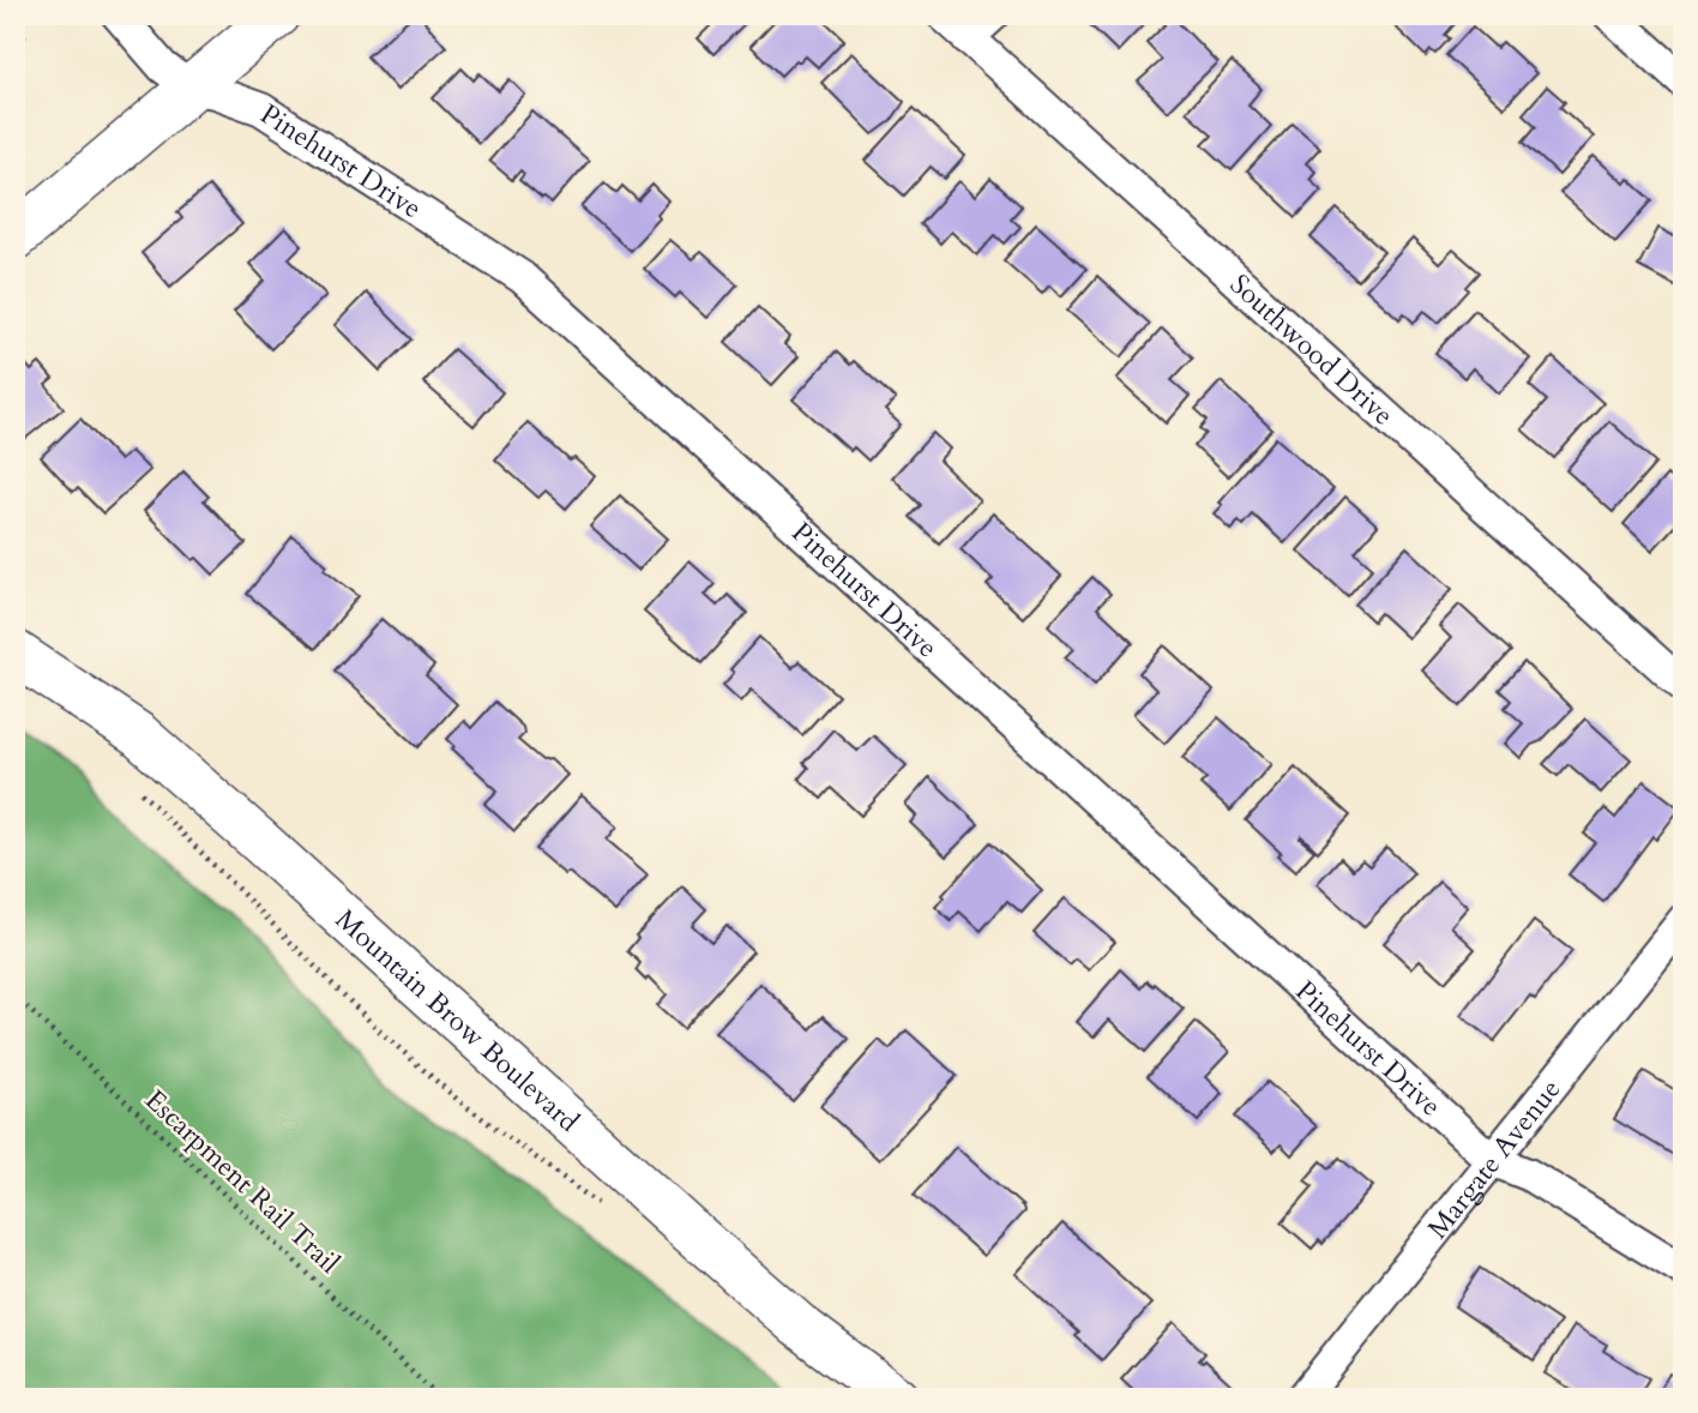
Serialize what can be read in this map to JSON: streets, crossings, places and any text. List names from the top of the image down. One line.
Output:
{"streets":{"main road":["Mountain Brow Boulevard"],"street":["Pinehurst Drive","Southwood Drive","Margate Avenue"],"path":["Escarpment Rail Trail"]},"crossings":[["Pinehurst Drive","Margate Avenue"]]}
